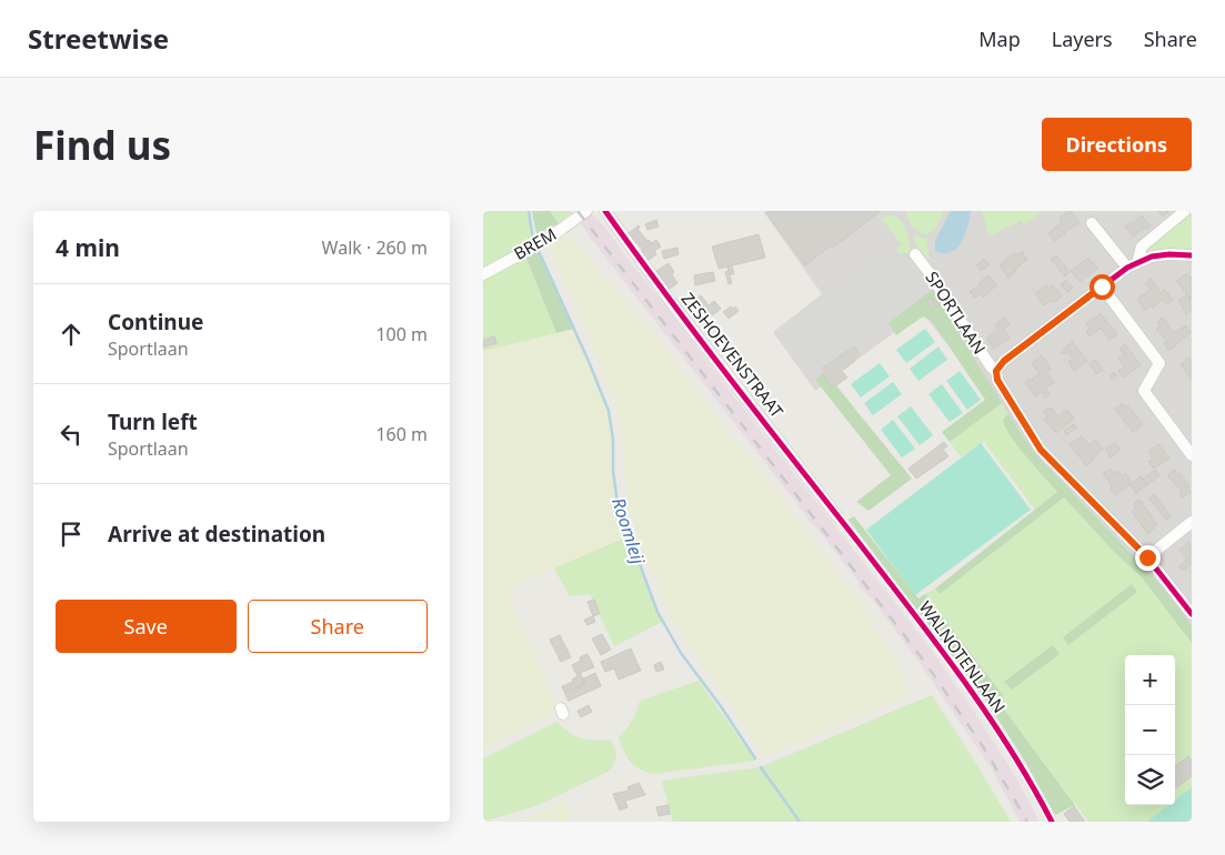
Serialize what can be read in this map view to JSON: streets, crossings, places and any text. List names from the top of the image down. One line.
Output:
{"streets":{"street":["BREM","SPORTLAAN","ZESHOEVENSTRAAT"],"cycle path":["WALNOTENLAAN"]},"water":["Roomleij"],"page":{"header":"Streetwise","nav":["Map","Layers","Share"],"buttons":["Directions",["Save","Share"]],"title":"Find us","heading":["4 min","Walk · 260 m"],"list":[["Continue","Sportlaan","100 m"],["Turn left","Sportlaan","160 m"],"Arrive at destination"],"map_buttons":["+","−"]}}
